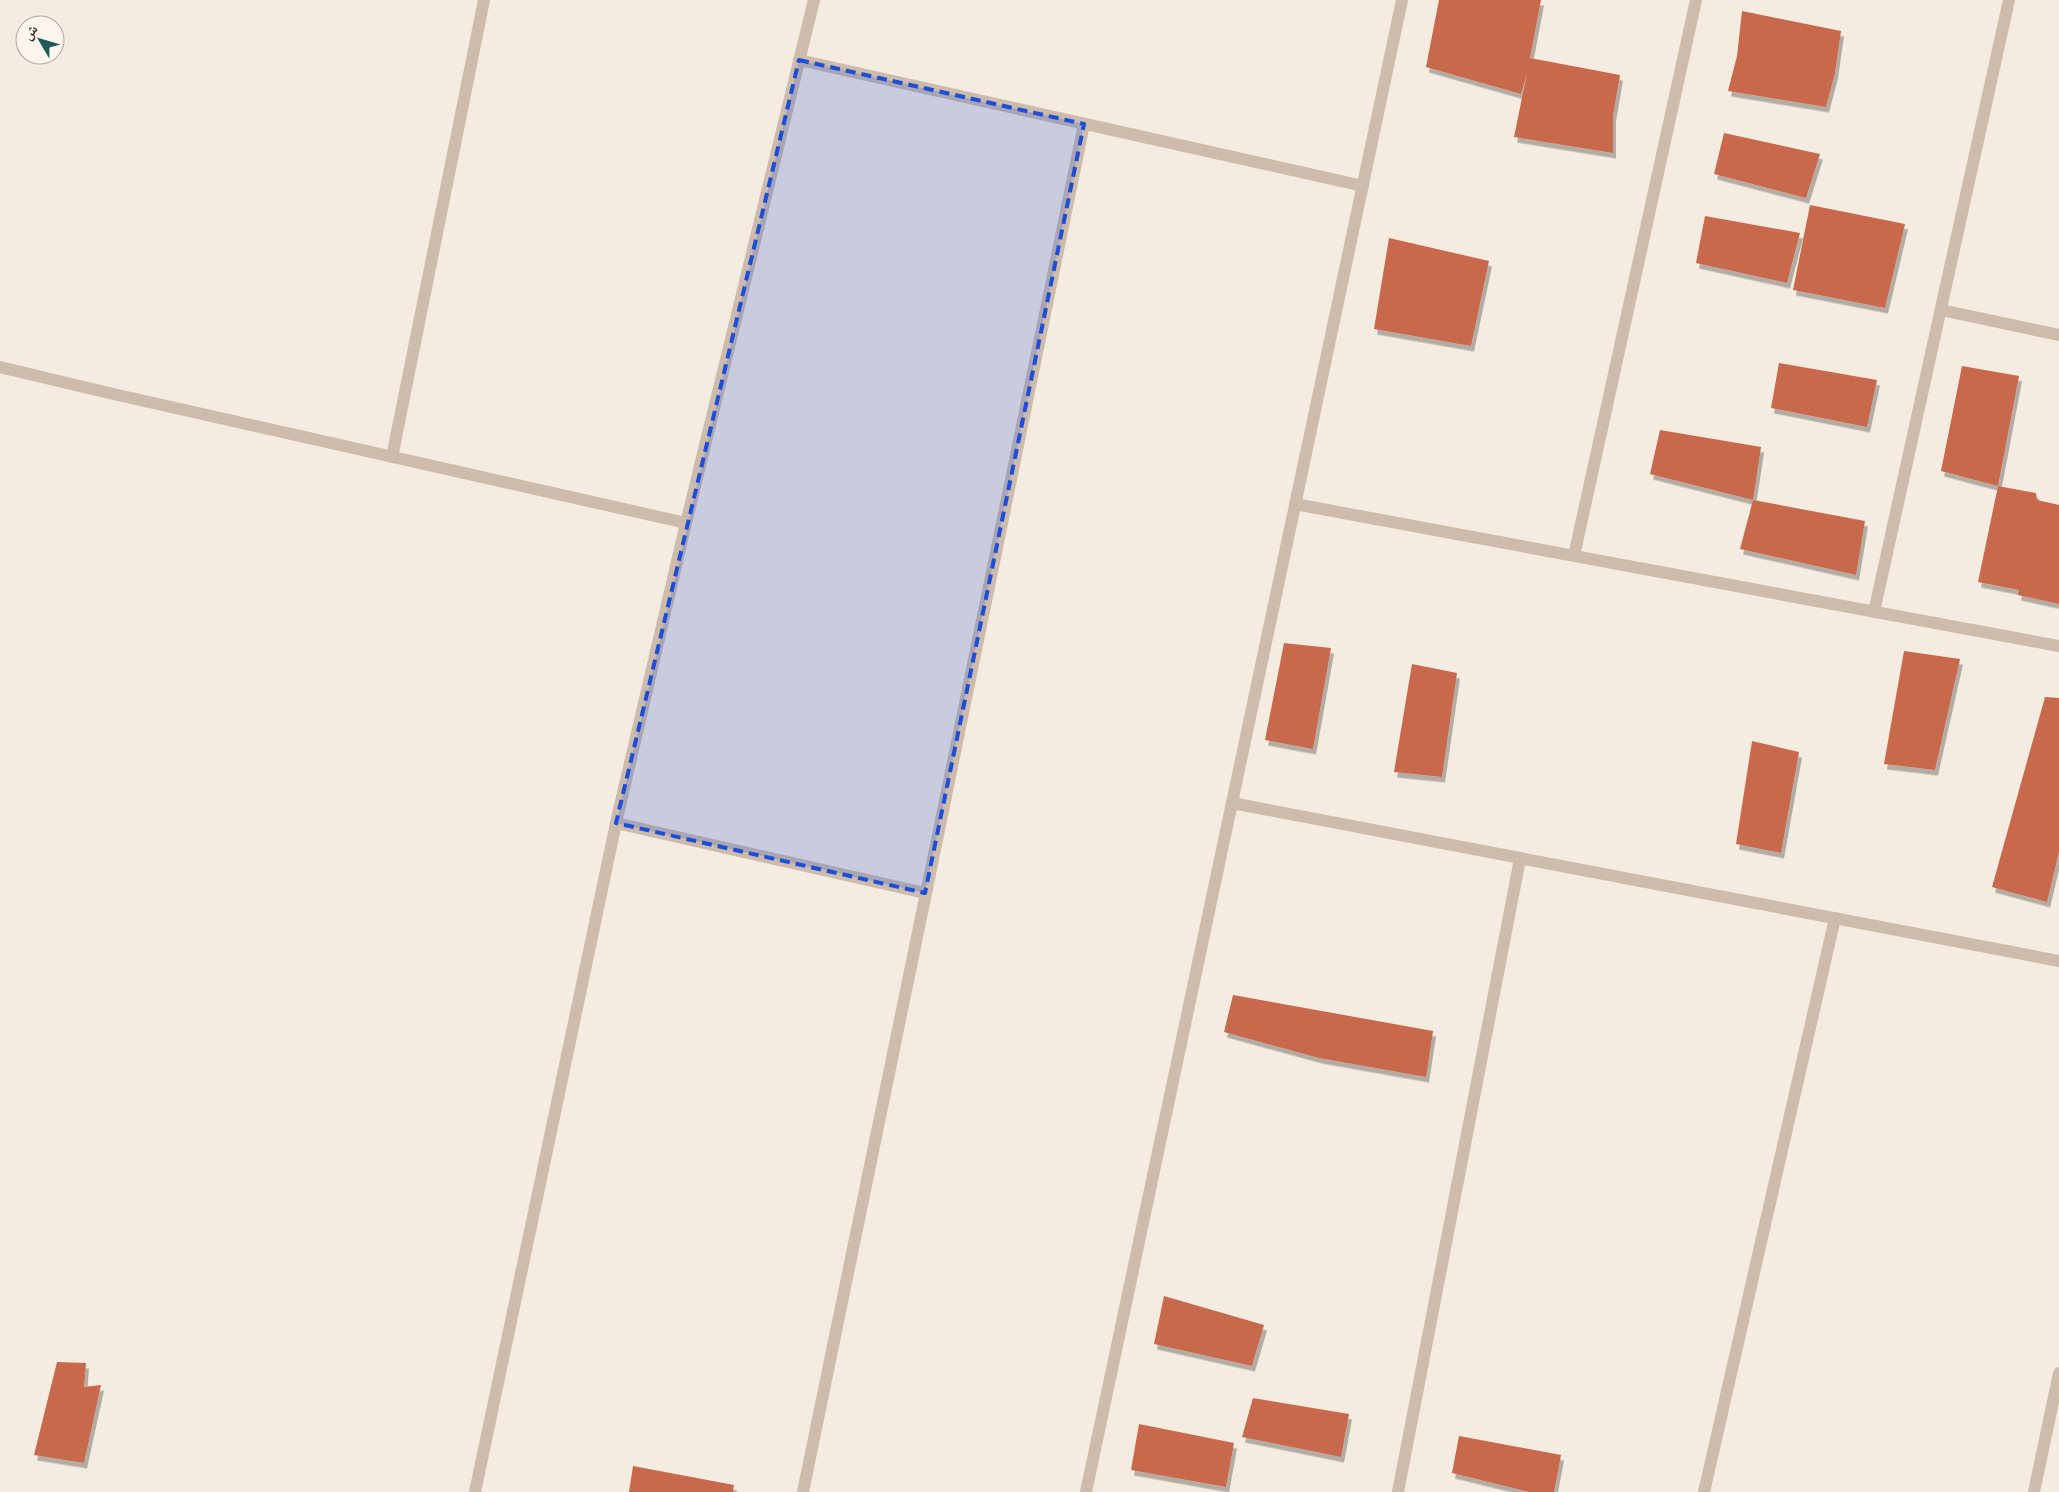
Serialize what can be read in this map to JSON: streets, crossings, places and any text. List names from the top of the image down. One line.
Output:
{"north":"top left"}
